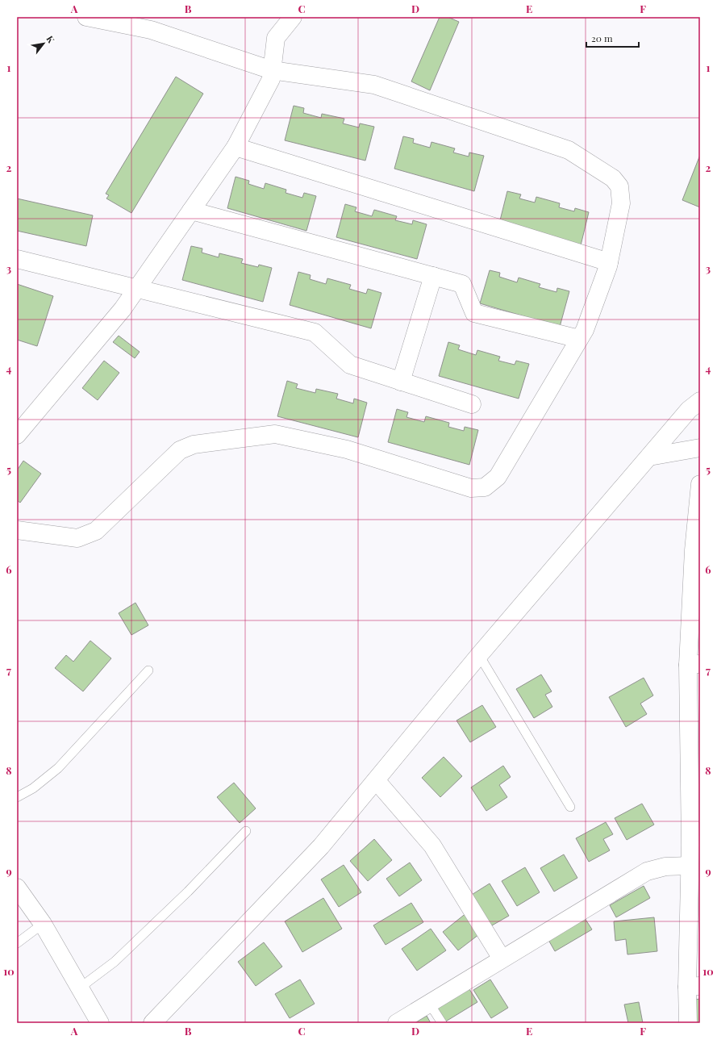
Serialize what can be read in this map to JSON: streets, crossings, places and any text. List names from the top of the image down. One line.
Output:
{"scale_bar":"20 m","north":"top right","grid":{"columns":["A","B","C","D","E","F"],"rows":["1","2","3","4","5","6","7","8","9","10"]}}
